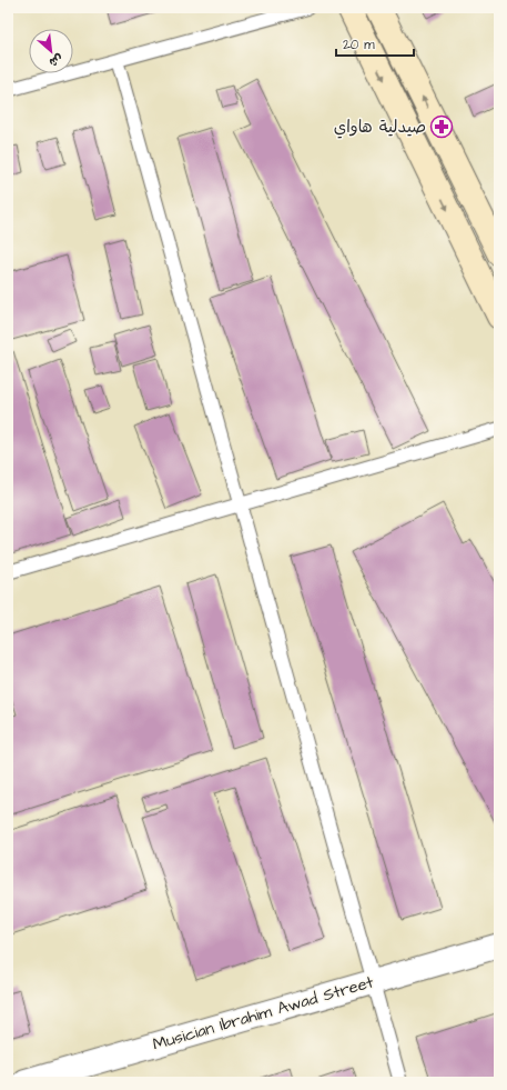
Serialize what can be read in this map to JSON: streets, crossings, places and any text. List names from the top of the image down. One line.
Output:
{"streets":{"street":["Musician Ibrahim Awad Street"]},"places":{"pharmacy":["صيدلية هاواي"]},"scale_bar":"20 m","north":"bottom right"}
